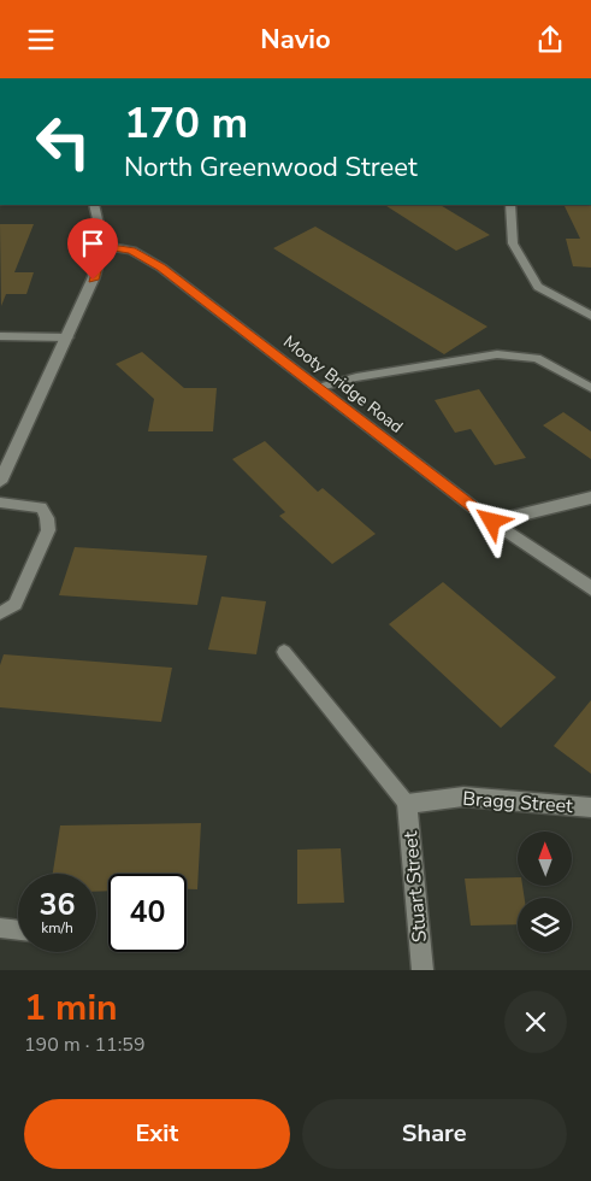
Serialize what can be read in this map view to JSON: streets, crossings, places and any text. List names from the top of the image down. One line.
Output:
{"streets":{"street":["Mooty Bridge Road","Bragg Street","Stuart Street"]},"crossings":[["Bragg Street","Stuart Street"]],"north":"top","page":{"header":"Navio","turn":["170 m","North Greenwood Street"],"speed":"36 km/h","limit":"40","heading":["1 min","190 m · 11:59"],"buttons":["Exit","Share"]}}
